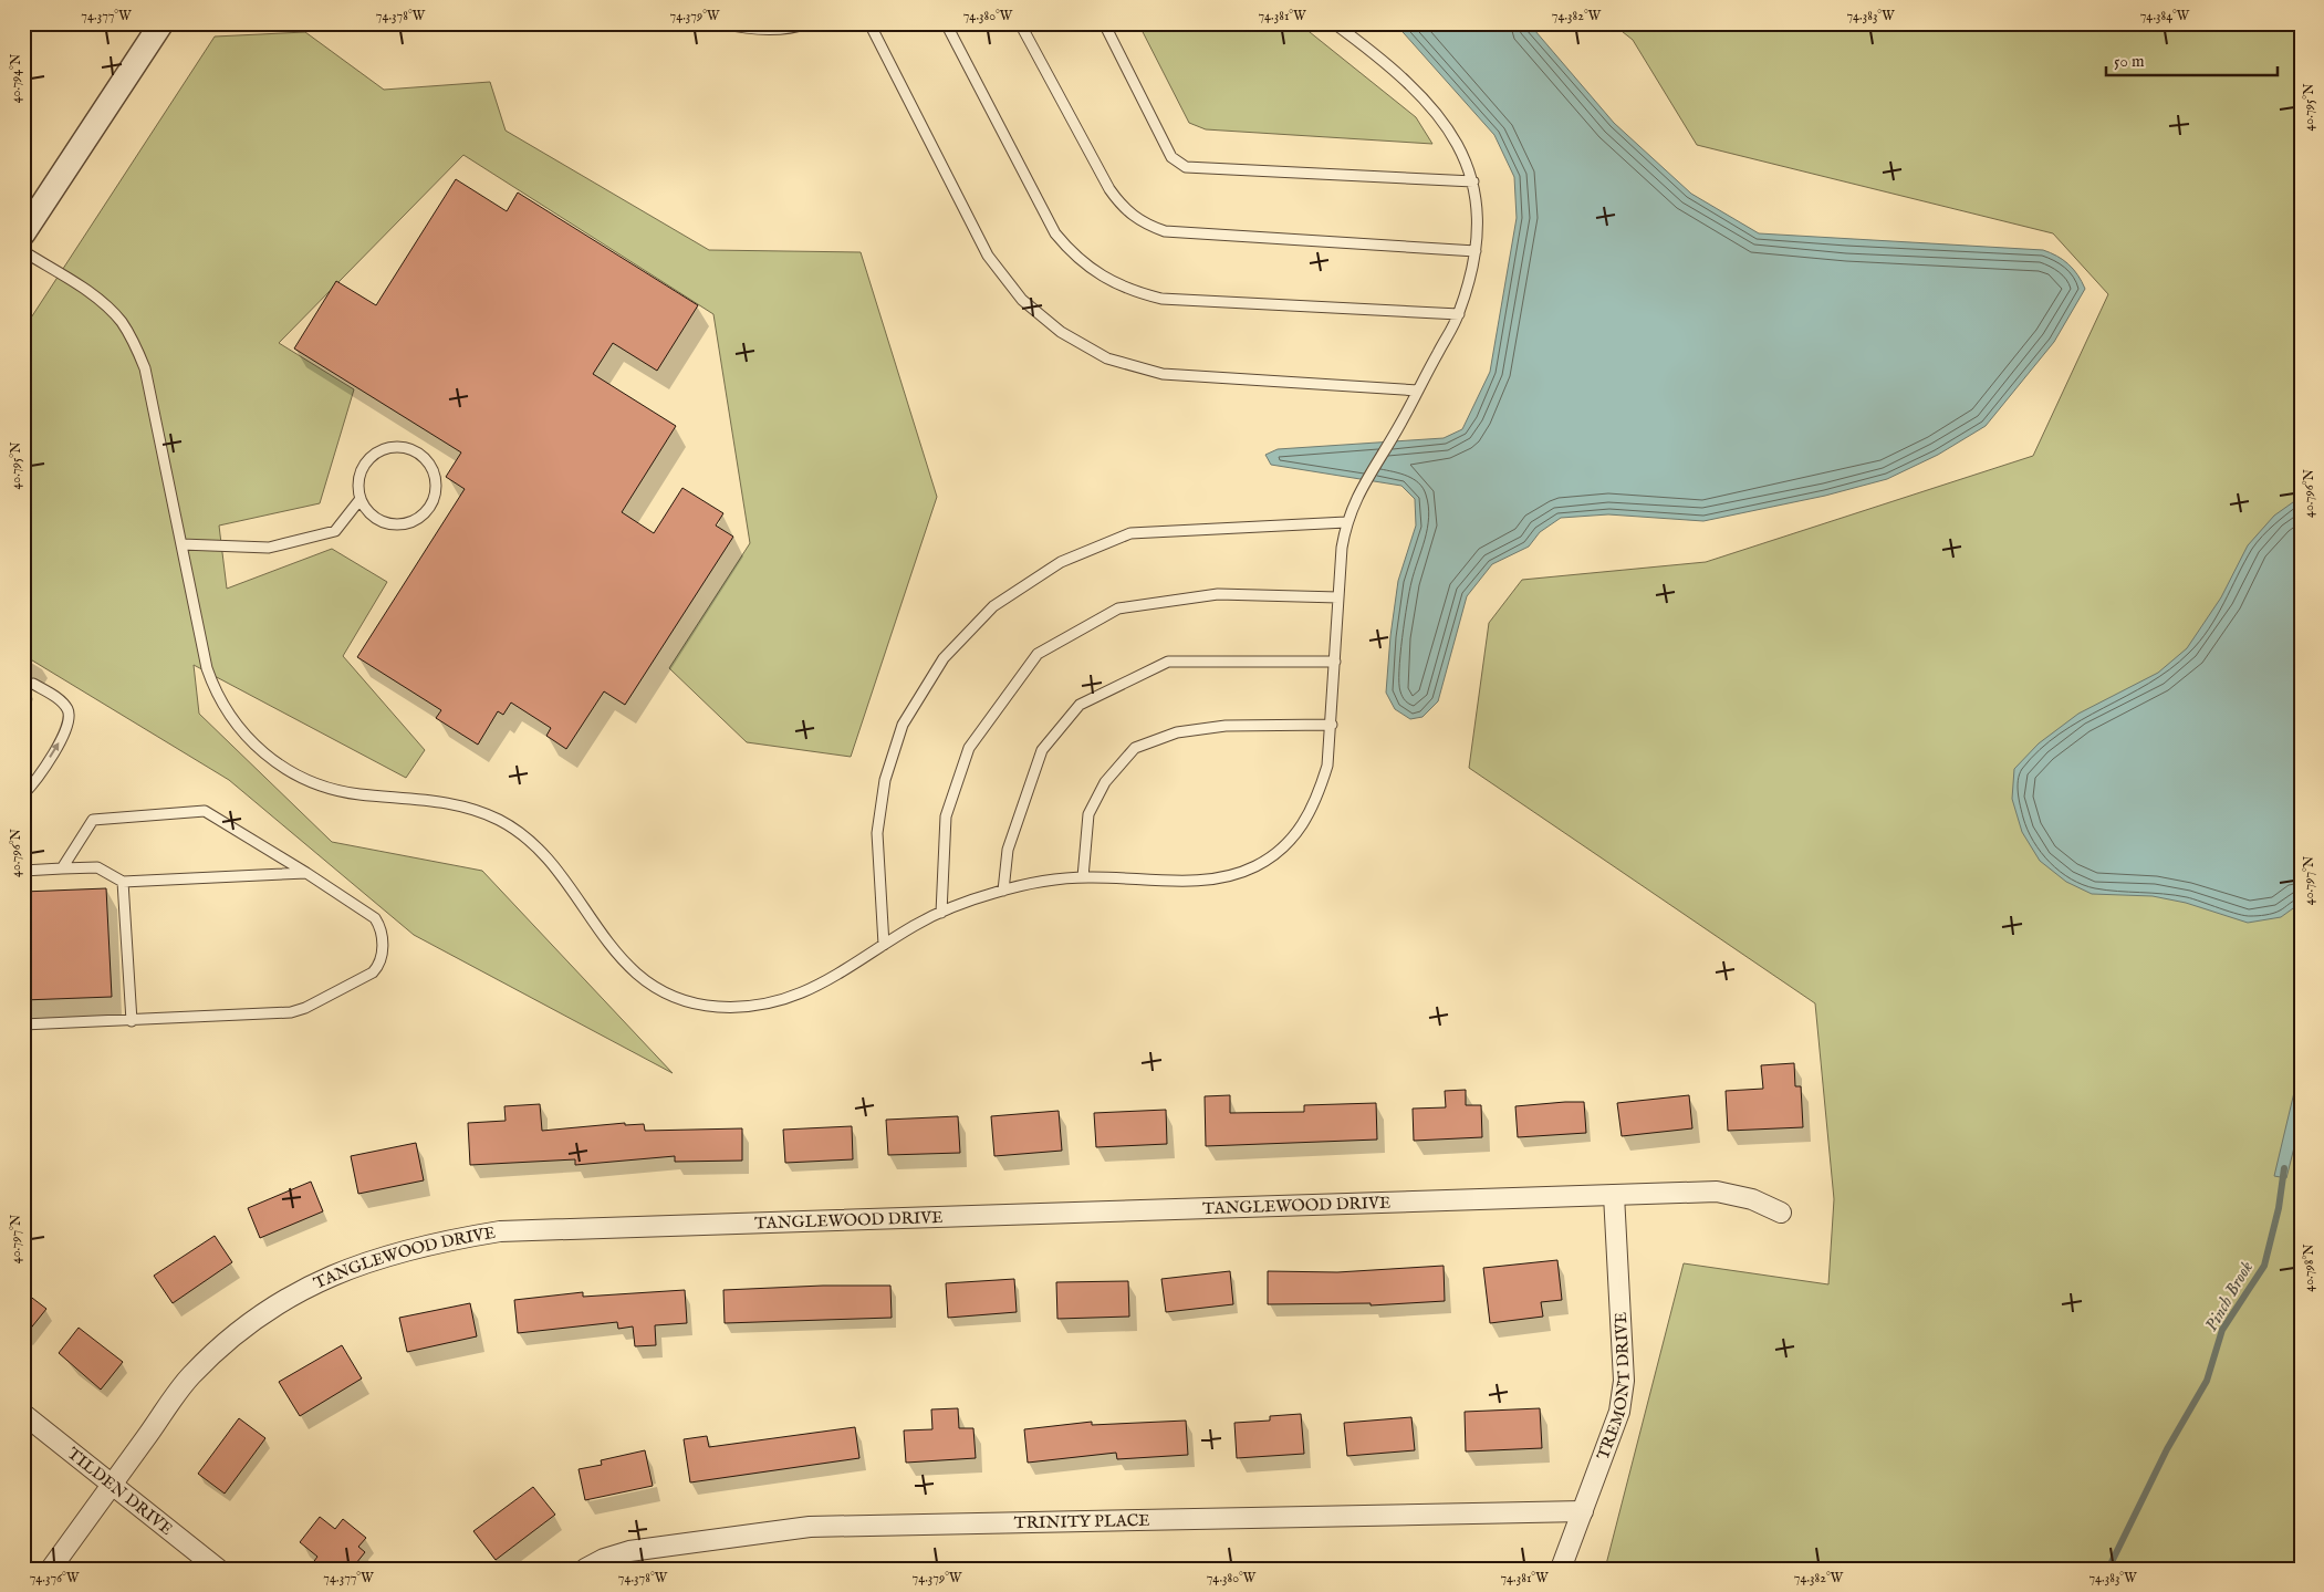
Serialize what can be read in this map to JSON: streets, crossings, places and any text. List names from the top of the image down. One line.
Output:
{"streets":{"street":["TANGLEWOOD DRIVE","TREMONT DRIVE","TILDEN DRIVE","TRINITY PLACE"]},"crossings":[["TANGLEWOOD DRIVE","TREMONT DRIVE"],["TANGLEWOOD DRIVE","TILDEN DRIVE"],["TREMONT DRIVE","TRINITY PLACE"]],"water":["Pinch Brook"],"scale_bar":"50 m","coordinates":["74.377°W","74.378°W","74.379°W","74.380°W","74.381°W","74.382°W","74.383°W","74.384°W","40.794°N","40.795°N","40.796°N","40.797°N","40.798°N","74.376°W"]}
